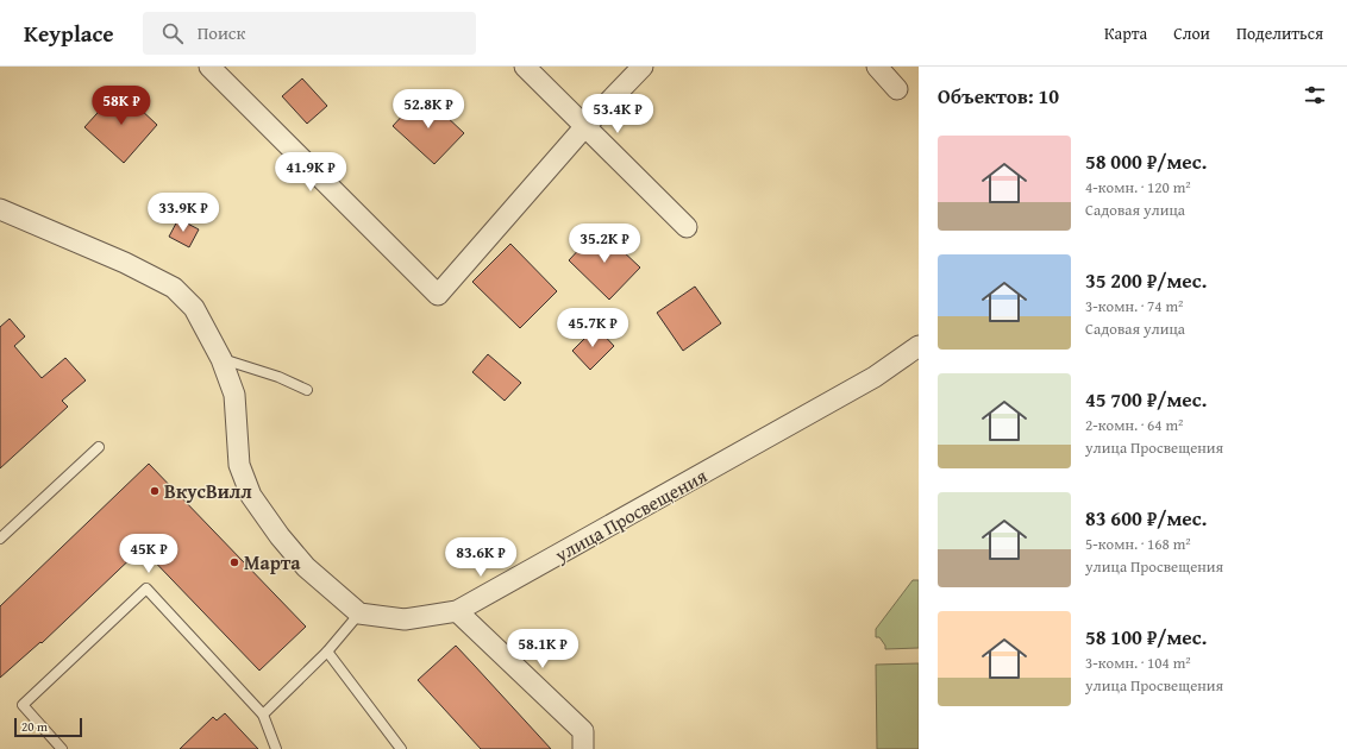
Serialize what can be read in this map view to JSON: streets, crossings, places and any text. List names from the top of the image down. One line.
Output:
{"streets":{"street":["улица Просвещения"]},"places":["ВкусВилл","Марта"],"scale_bar":"20 m","page":{"header":"Keyplace","search":"Поиск","nav":["Карта","Слои","Поделиться"],"heading":"Объектов: 10","price":["58K ₽","52.8K ₽","53.4K ₽","41.9K ₽","33.9K ₽","35.2K ₽","45.7K ₽","45K ₽","83.6K ₽","58.1K ₽"],"list":[{"name":"58 000 ₽/мес.","note":"4-комн. · 120 m² · Садовая улица"},{"name":"35 200 ₽/мес.","note":"3-комн. · 74 m² · Садовая улица"},{"name":"45 700 ₽/мес.","note":"2-комн. · 64 m² · улица Просвещения"},{"name":"83 600 ₽/мес.","note":"5-комн. · 168 m² · улица Просвещения"},{"name":"58 100 ₽/мес.","note":"3-комн. · 104 m² · улица Просвещения"}],"scale":"20 m"}}
